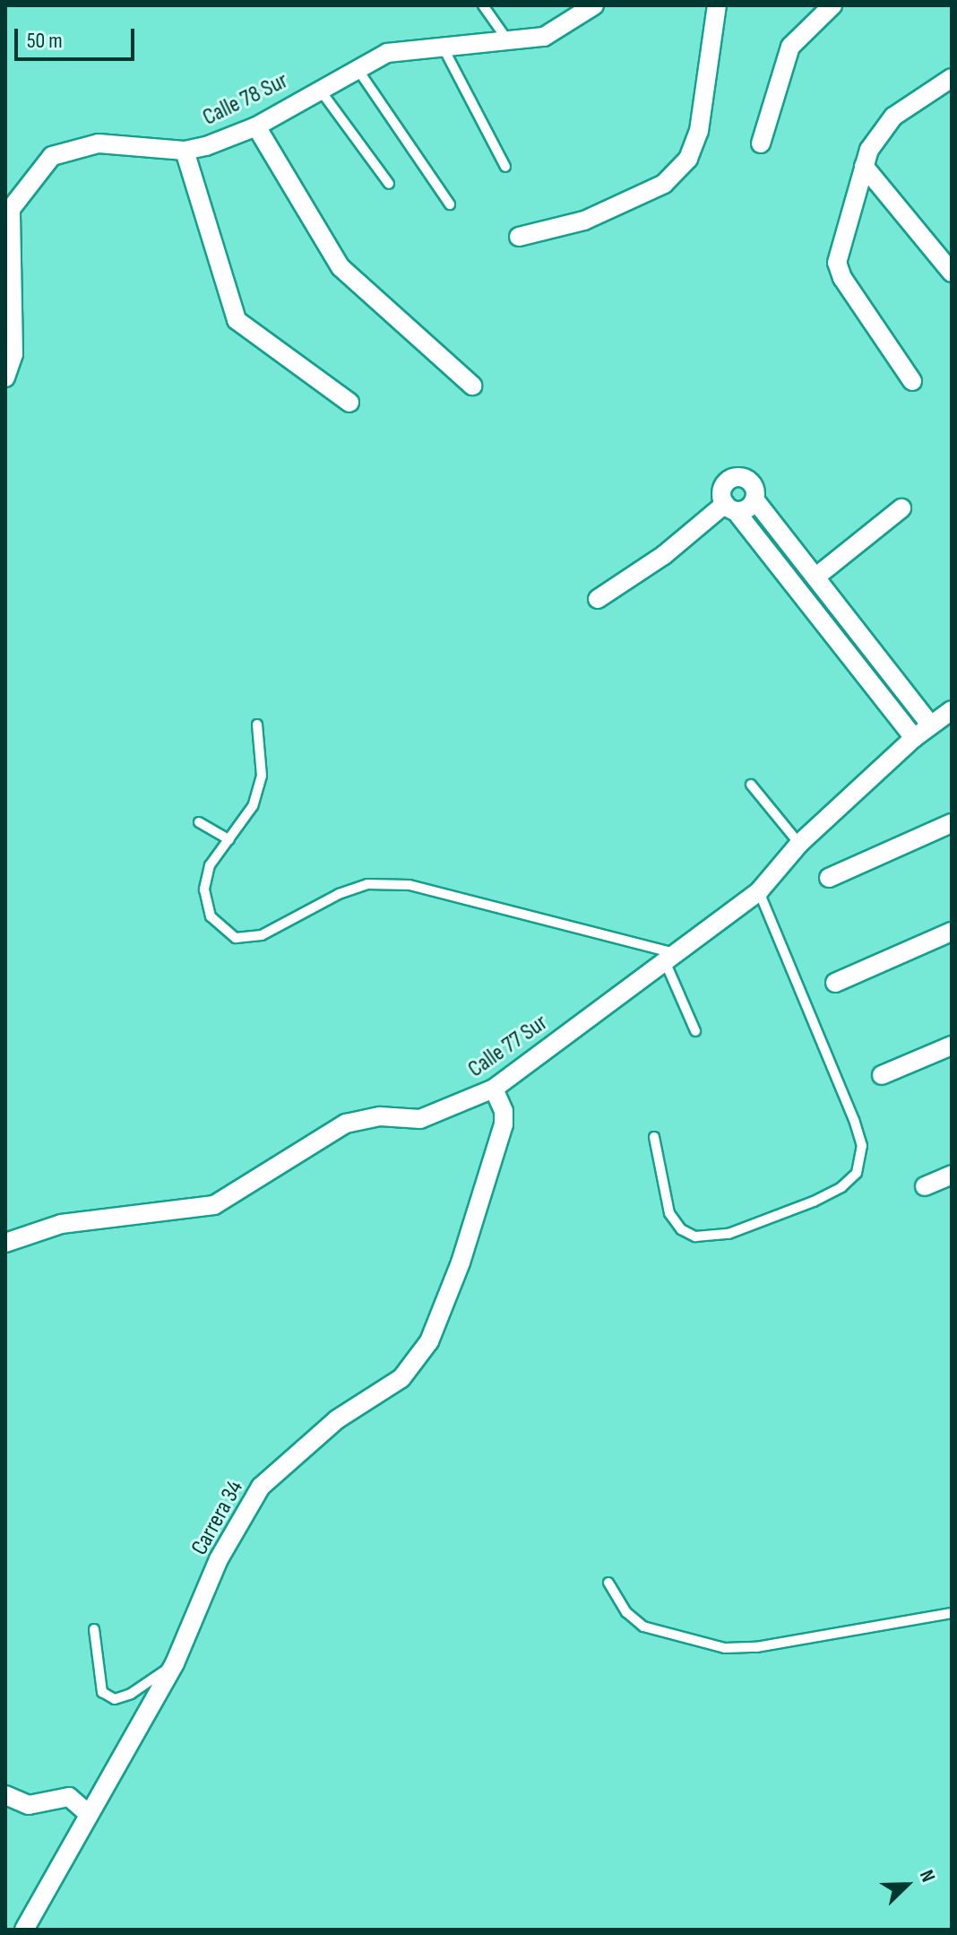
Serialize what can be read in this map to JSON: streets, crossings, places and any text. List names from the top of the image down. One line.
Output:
{"streets":{"street":["Calle 78 Sur","Calle 77 Sur","Carrera 34"]},"crossings":[["Calle 77 Sur","Carrera 34"]],"scale_bar":"50 m","north":"top right"}
